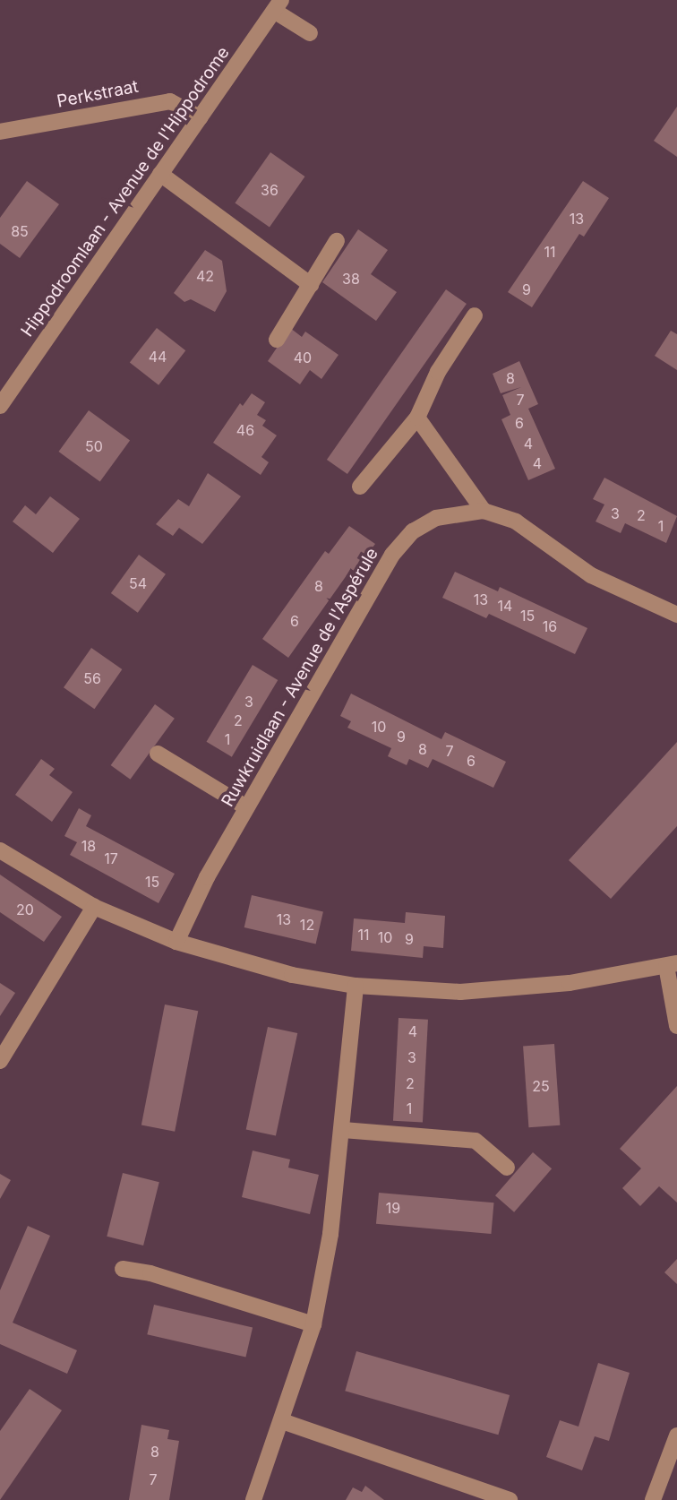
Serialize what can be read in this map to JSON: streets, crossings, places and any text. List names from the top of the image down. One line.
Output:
{"streets":{"street":["Perkstraat","Hippodroomlaan - Avenue de l'Hippodrome","Ruwkruidlaan - Avenue de l'Aspérule"]},"crossings":[["Perkstraat","Hippodroomlaan - Avenue de l'Hippodrome"]],"house_numbers":["36","13","85","11","42","38","9","44","40","8","7","6","46","4","50","4","3","2","1","54","8","13","14","15","6","16","56","3","2","10","9","1","8","7","6","18","17","15","20","13","12","11","10","9","4","3","2","25","1","19","8","7"]}
